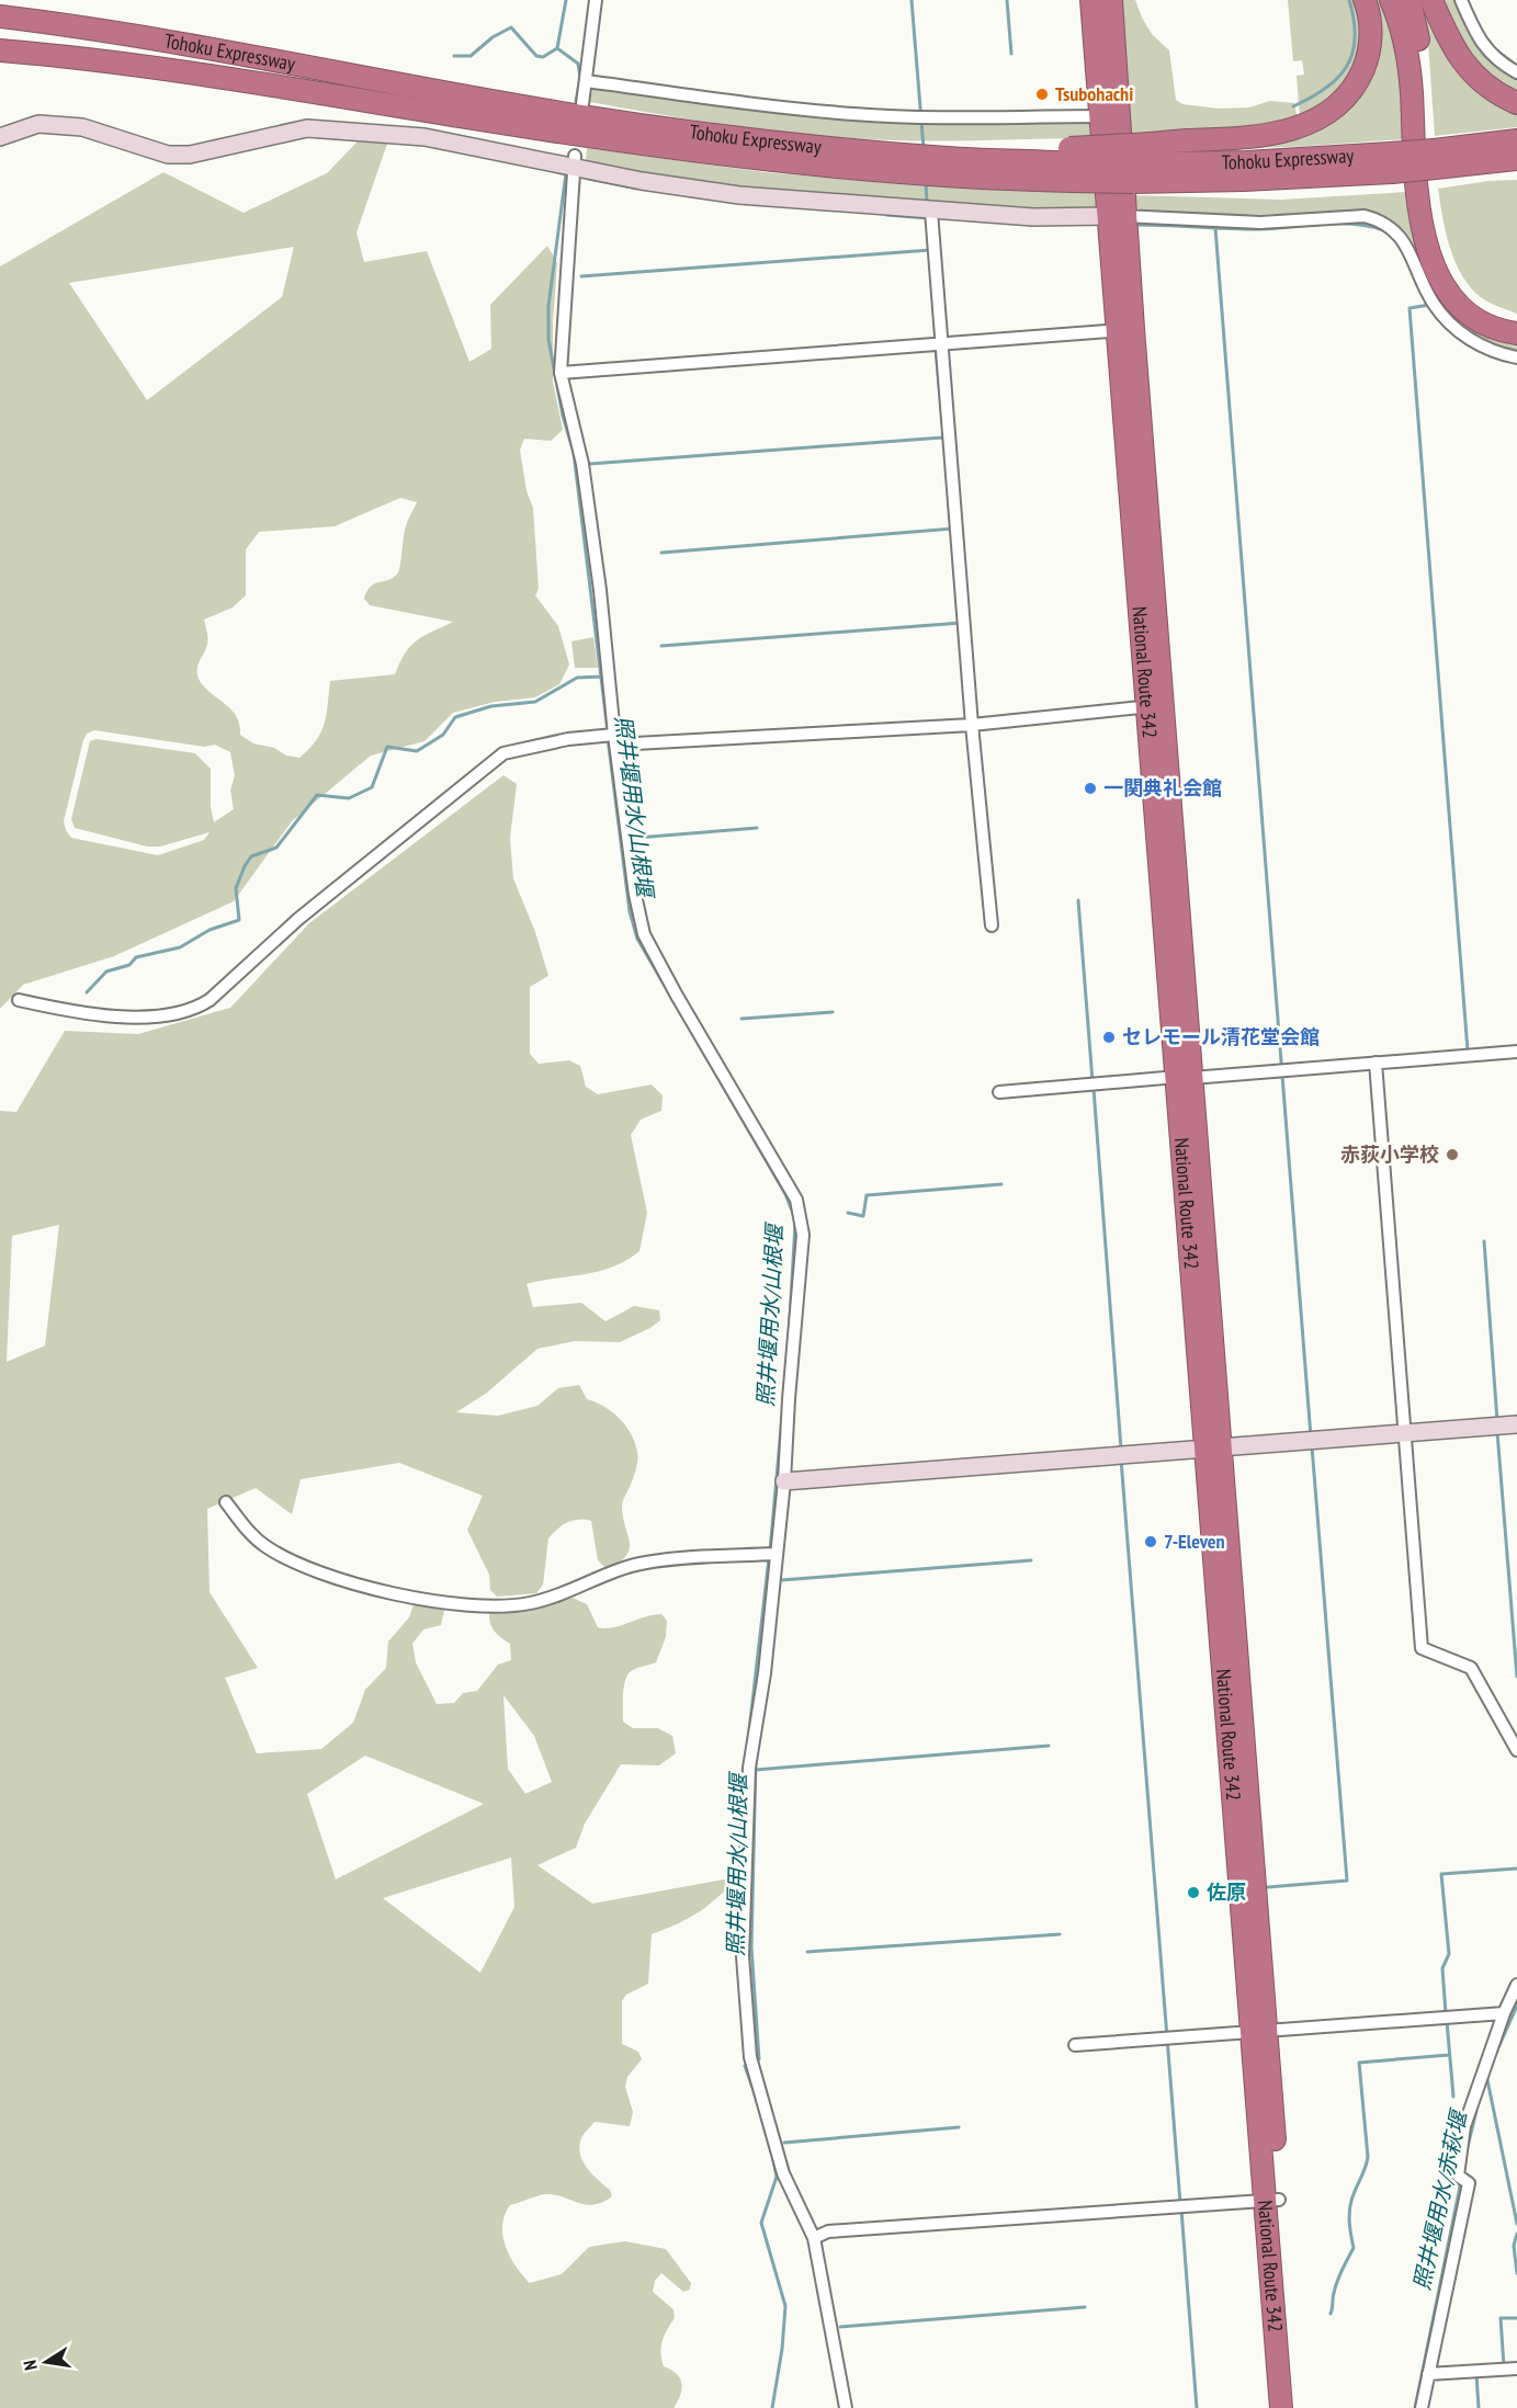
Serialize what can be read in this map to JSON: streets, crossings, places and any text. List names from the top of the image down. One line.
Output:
{"streets":{"highway":["Tohoku Expressway","National Route 342"]},"water":["照井堰用水/山根堰","照井堰用水/赤萩堰"],"places":["Tsubohachi","一関典礼会館","セレモール清花堂会館","赤荻小学校","7-Eleven","佐原"],"north":"left"}
